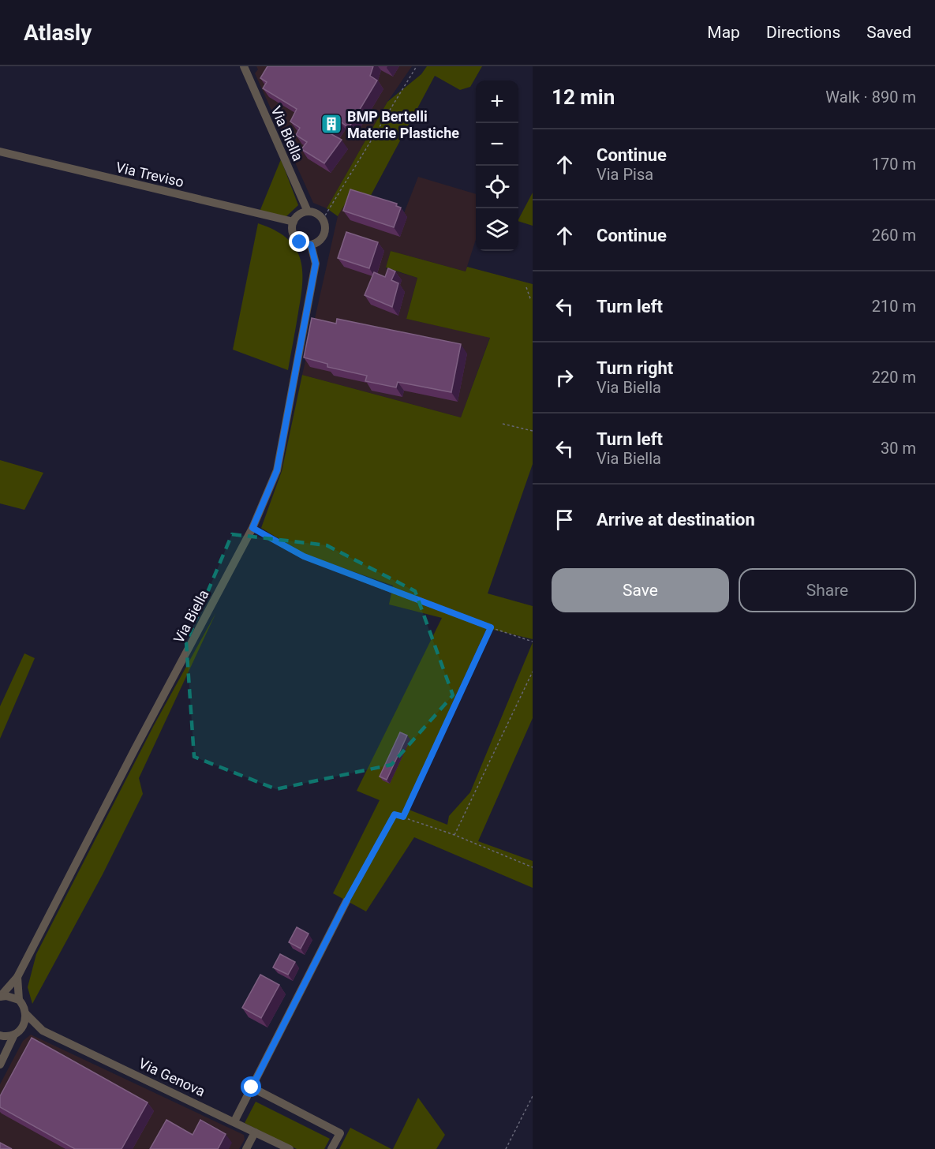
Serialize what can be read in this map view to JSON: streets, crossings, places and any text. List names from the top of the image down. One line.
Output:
{"streets":{"street":["Via Biella","Via Treviso","Via Genova"]},"crossings":[["Via Biella","Via Treviso"]],"places":{"building":["BMP Bertelli Materie Plastiche"]},"page":{"header":"Atlasly","nav":["Map","Directions","Saved"],"heading":["12 min","Walk · 890 m"],"map_buttons":["+","−"],"list":[["Continue","Via Pisa","170 m"],["Continue","260 m"],["Turn left","210 m"],["Turn right","Via Biella","220 m"],["Turn left","Via Biella","30 m"],"Arrive at destination"],"buttons":["Save","Share"]}}
